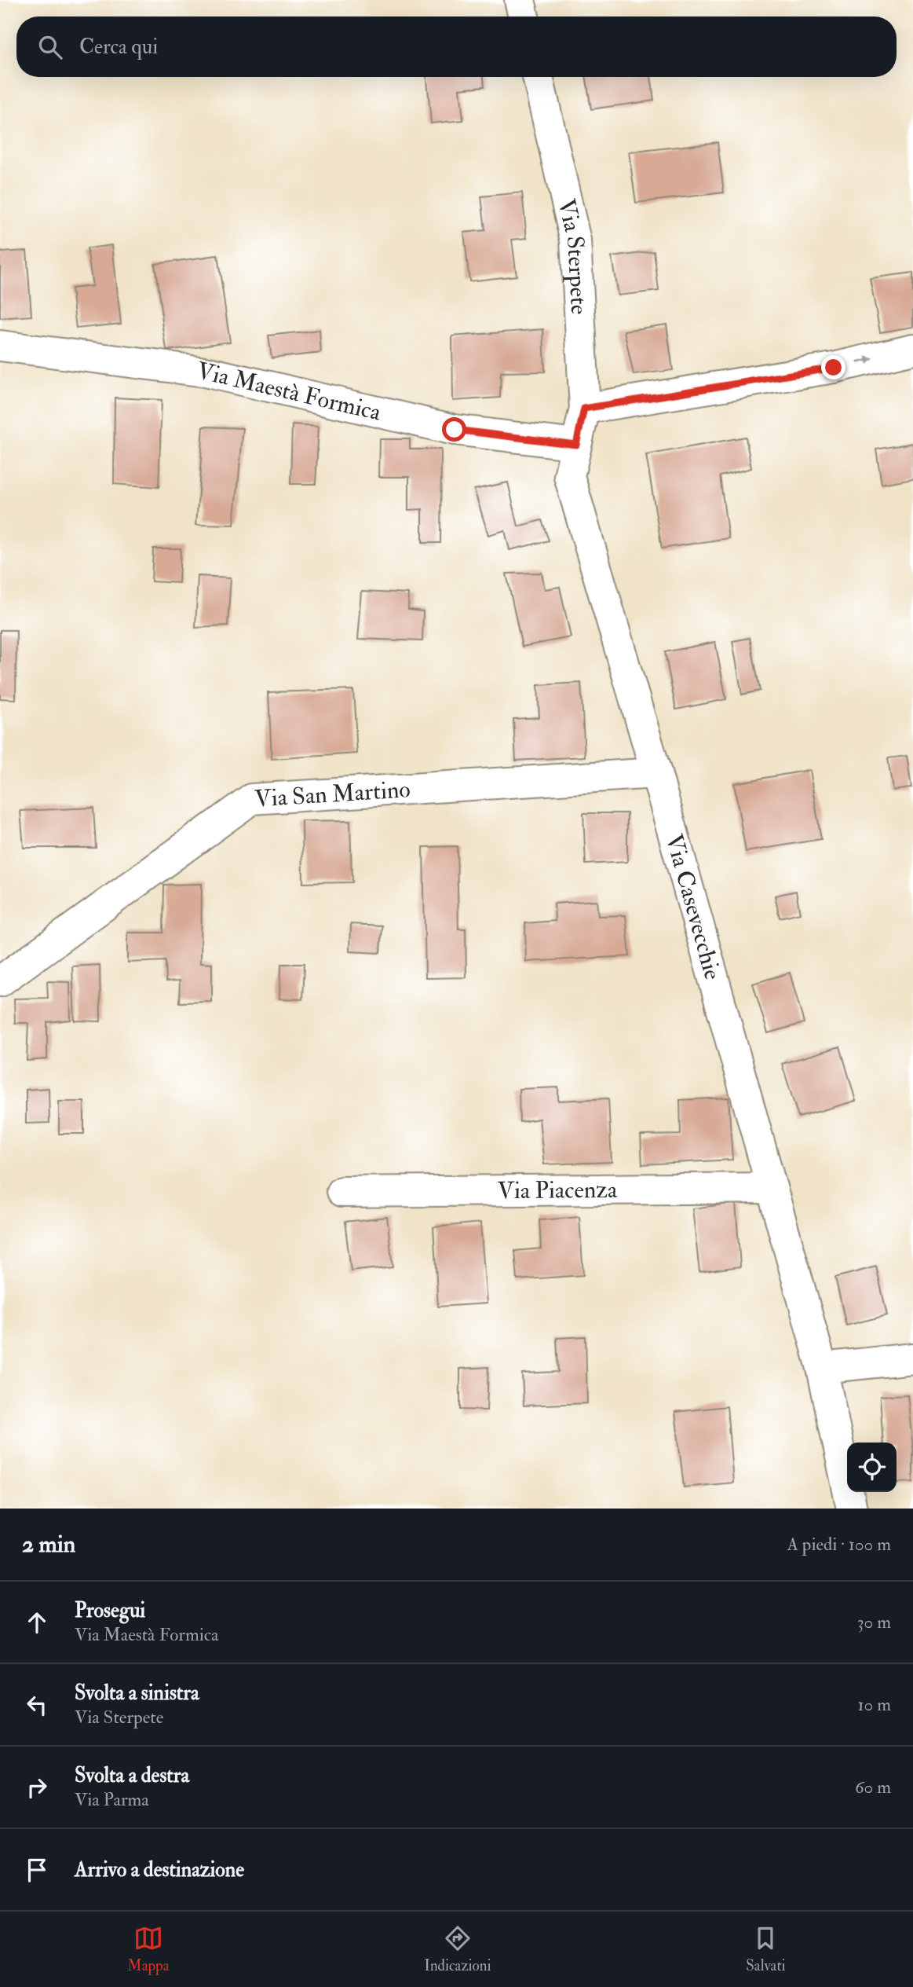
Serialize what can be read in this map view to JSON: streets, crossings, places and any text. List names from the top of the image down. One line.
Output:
{"streets":{"street":["Via Sterpete","Via Maestà Formica","Via San Martino","Via Casevecchie","Via Piacenza"]},"crossings":[["Via Sterpete","Via Maestà Formica"],["Via Sterpete","Via Casevecchie"],["Via Maestà Formica","Via Casevecchie"],["Via San Martino","Via Casevecchie"],["Via Casevecchie","Via Piacenza"]],"page":{"search":"Cerca qui","heading":["2 min","A piedi · 100 m"],"list":[["Prosegui","Via Maestà Formica","30 m"],["Svolta a sinistra","Via Sterpete","10 m"],["Svolta a destra","Via Parma","60 m"],"Arrivo a destinazione"],"nav":["Mappa","Indicazioni","Salvati"]}}
